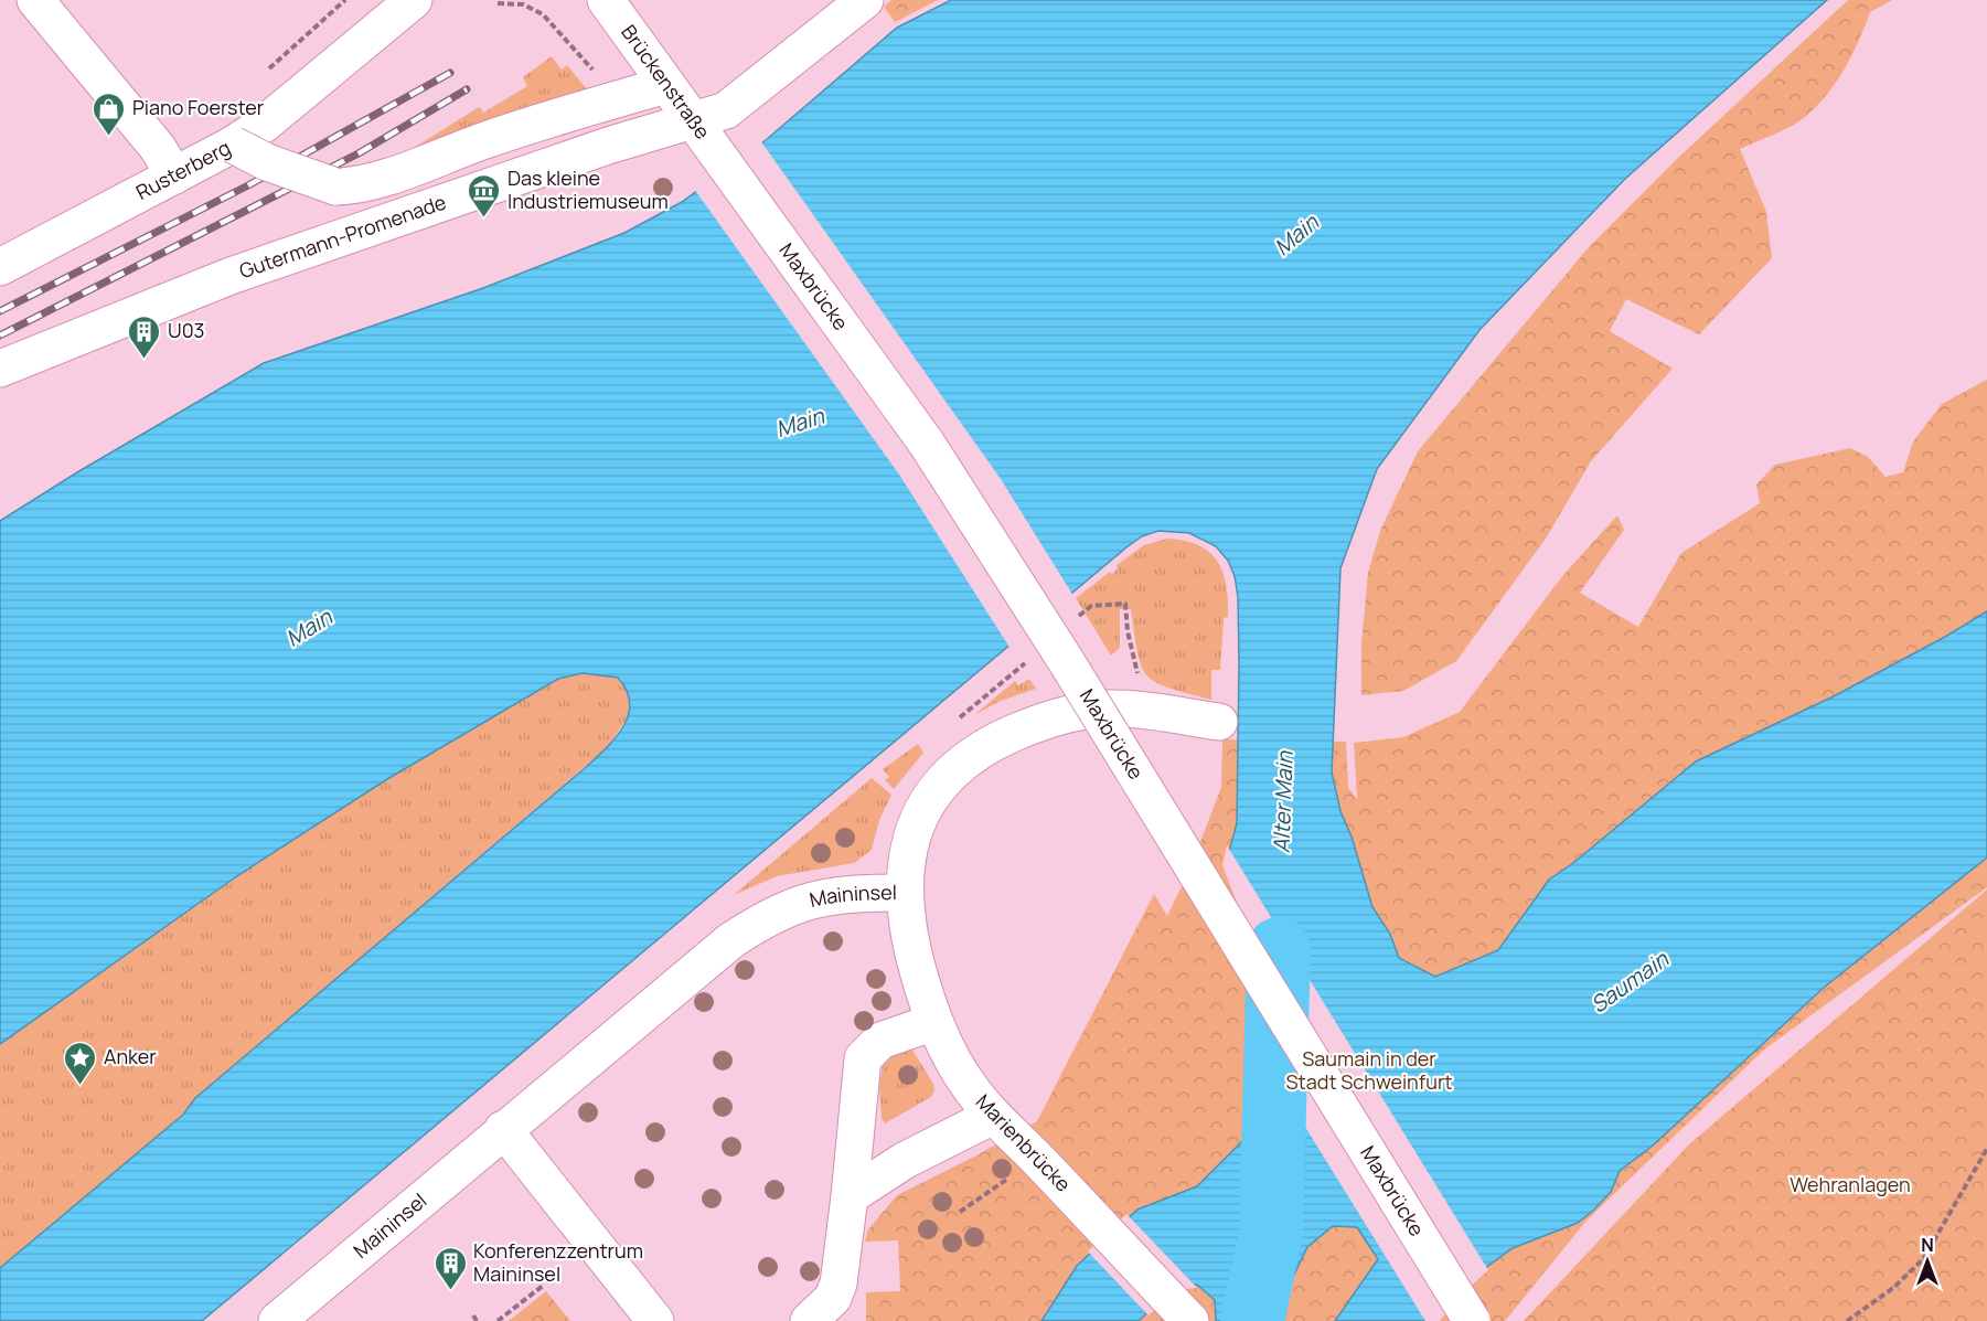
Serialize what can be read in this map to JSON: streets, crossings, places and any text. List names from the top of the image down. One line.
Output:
{"streets":{"street":["Brückenstraße","Rusterberg","Gutermann-Promenade","Maxbrücke","Maininsel","Marienbrücke"]},"crossings":[["Brückenstraße","Gutermann-Promenade"],["Brückenstraße","Maxbrücke"],["Maininsel","Marienbrücke"]],"water":["Main","Alter Main","Saumain"],"parks":["Saumain in der Stadt Schweinfurt","Wehranlagen"],"places":{"shop":["Piano Foerster"],"museum":["Das kleine Industriemuseum"],"building":["U03","Konferenzzentrum Maininsel"],"place":["Anker"]},"north":"top"}
